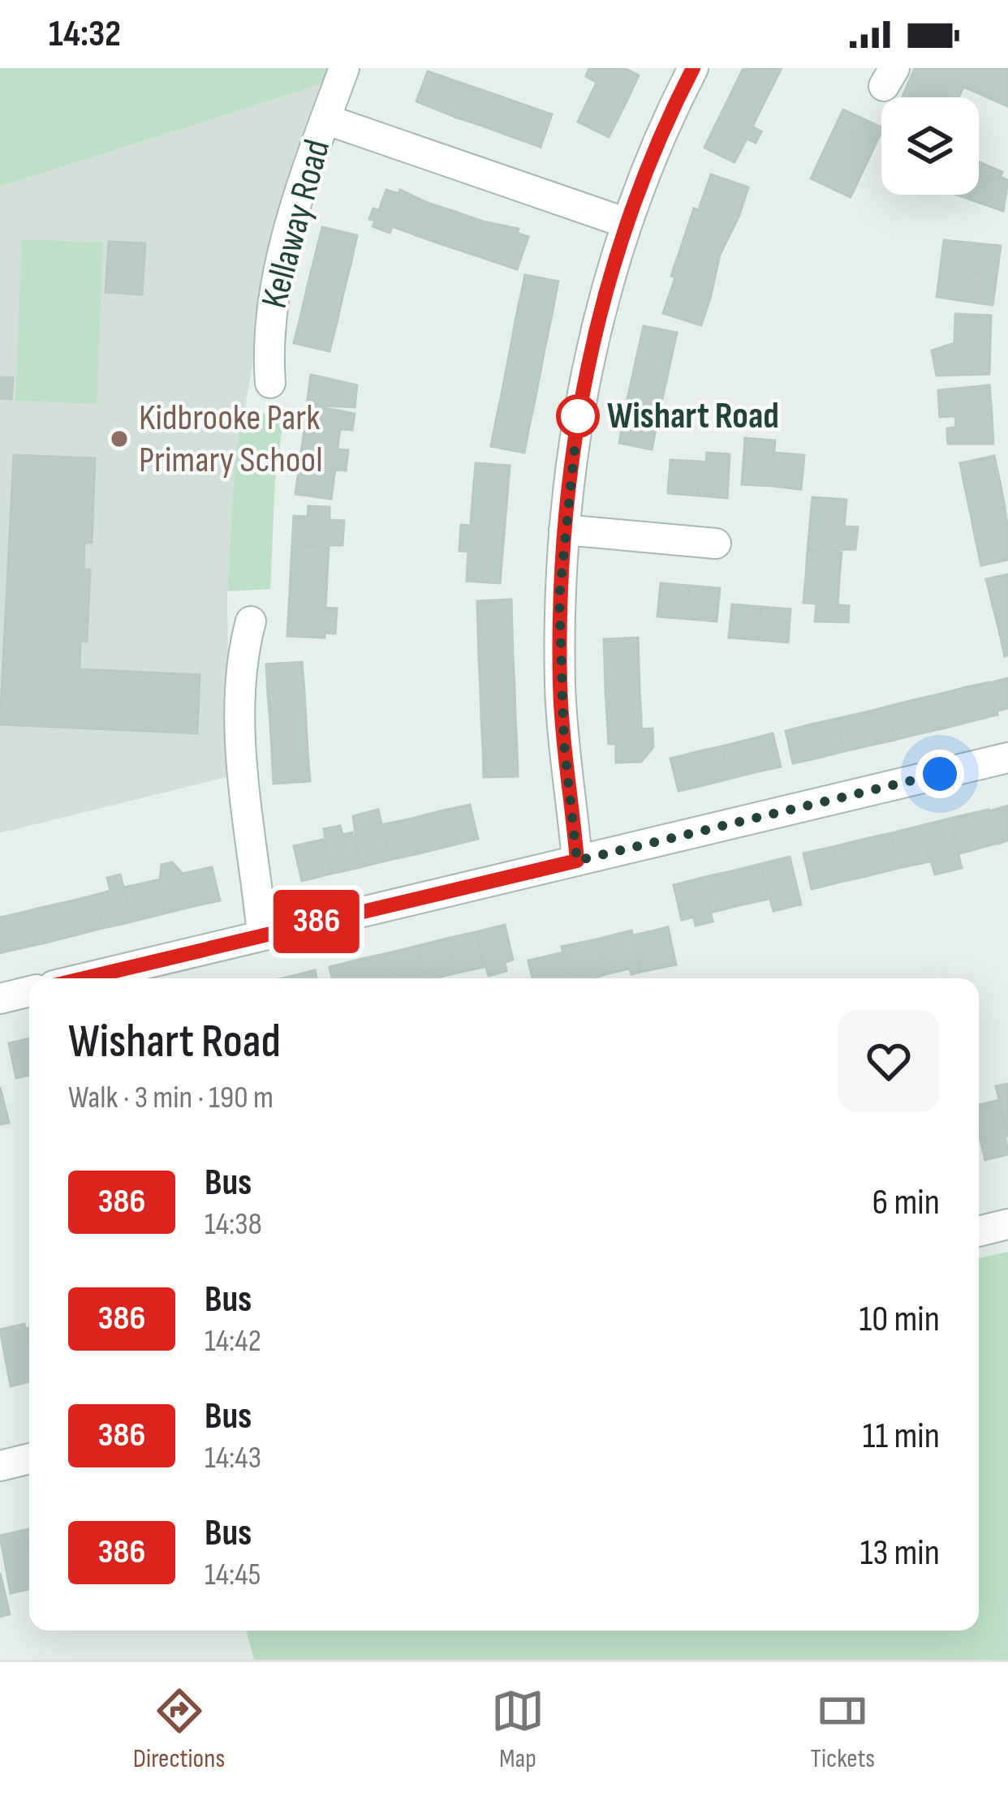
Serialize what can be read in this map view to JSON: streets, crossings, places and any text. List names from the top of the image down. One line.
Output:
{"streets":{"street":["Kellaway Road"]},"places":["Wishart Road","Kidbrooke Park Primary School"],"lines":["bus line 386"],"page":{"status":"14:32","on_map":"386","heading":["Wishart Road","Walk · 3 min · 190 m"],"list":[{"mark":"386","name":"Bus","note":"14:38","value":"6 min"},{"mark":"386","name":"Bus","note":"14:42","value":"10 min"},{"mark":"386","name":"Bus","note":"14:43","value":"11 min"},{"mark":"386","name":"Bus","note":"14:45","value":"13 min"}],"tabs":["Directions","Map","Tickets"]}}
